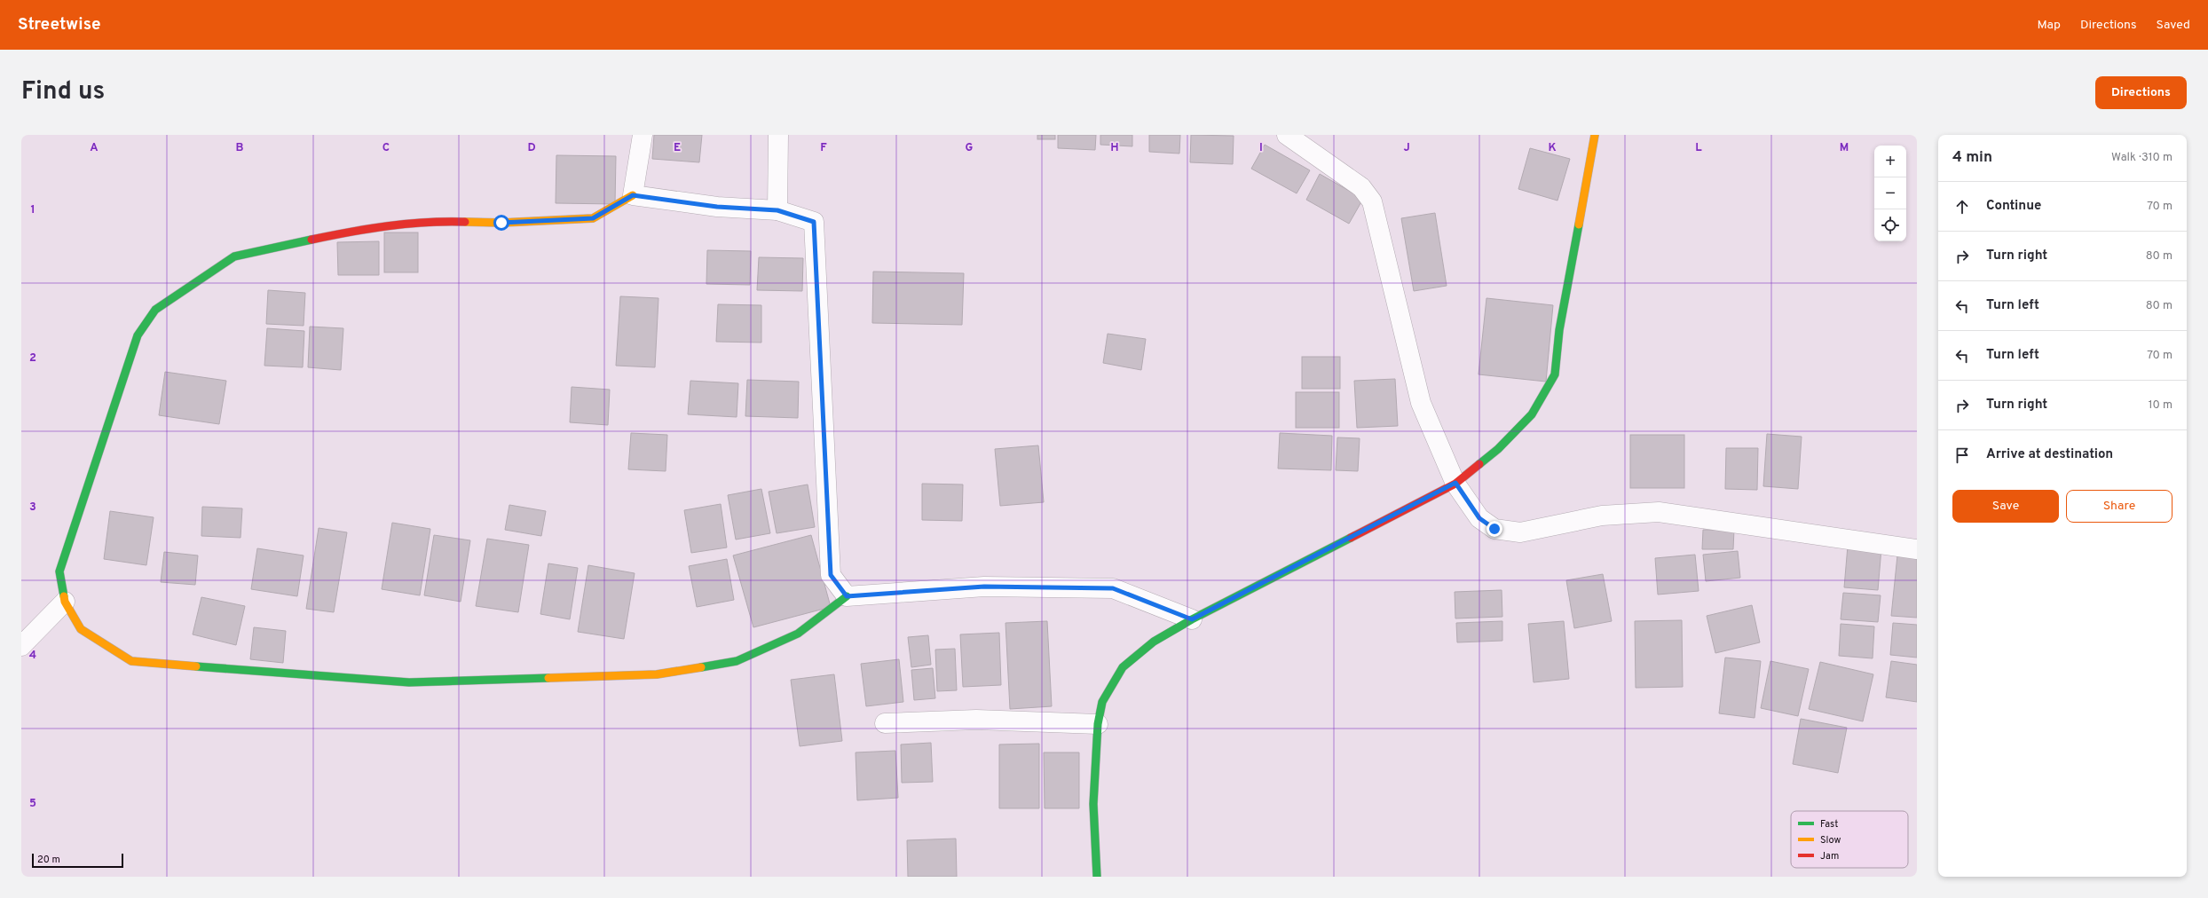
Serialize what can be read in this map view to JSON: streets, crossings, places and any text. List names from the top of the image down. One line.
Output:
{"legend":["Fast","Slow","Jam"],"scale_bar":"20 m","page":{"header":"Streetwise","nav":["Map","Directions","Saved"],"title":"Find us","buttons":["Directions",["Save","Share"]],"heading":["4 min","Walk · 310 m"],"map_buttons":["+","−"],"list":[["Continue","70 m"],["Turn right","80 m"],["Turn left","80 m"],["Turn left","70 m"],["Turn right","10 m"],"Arrive at destination"],"scale":"20 m"},"grid":{"columns":["A","B","C","D","E","F","G","H","I","J","K","L","M"],"rows":["1","2","3","4","5"]}}
